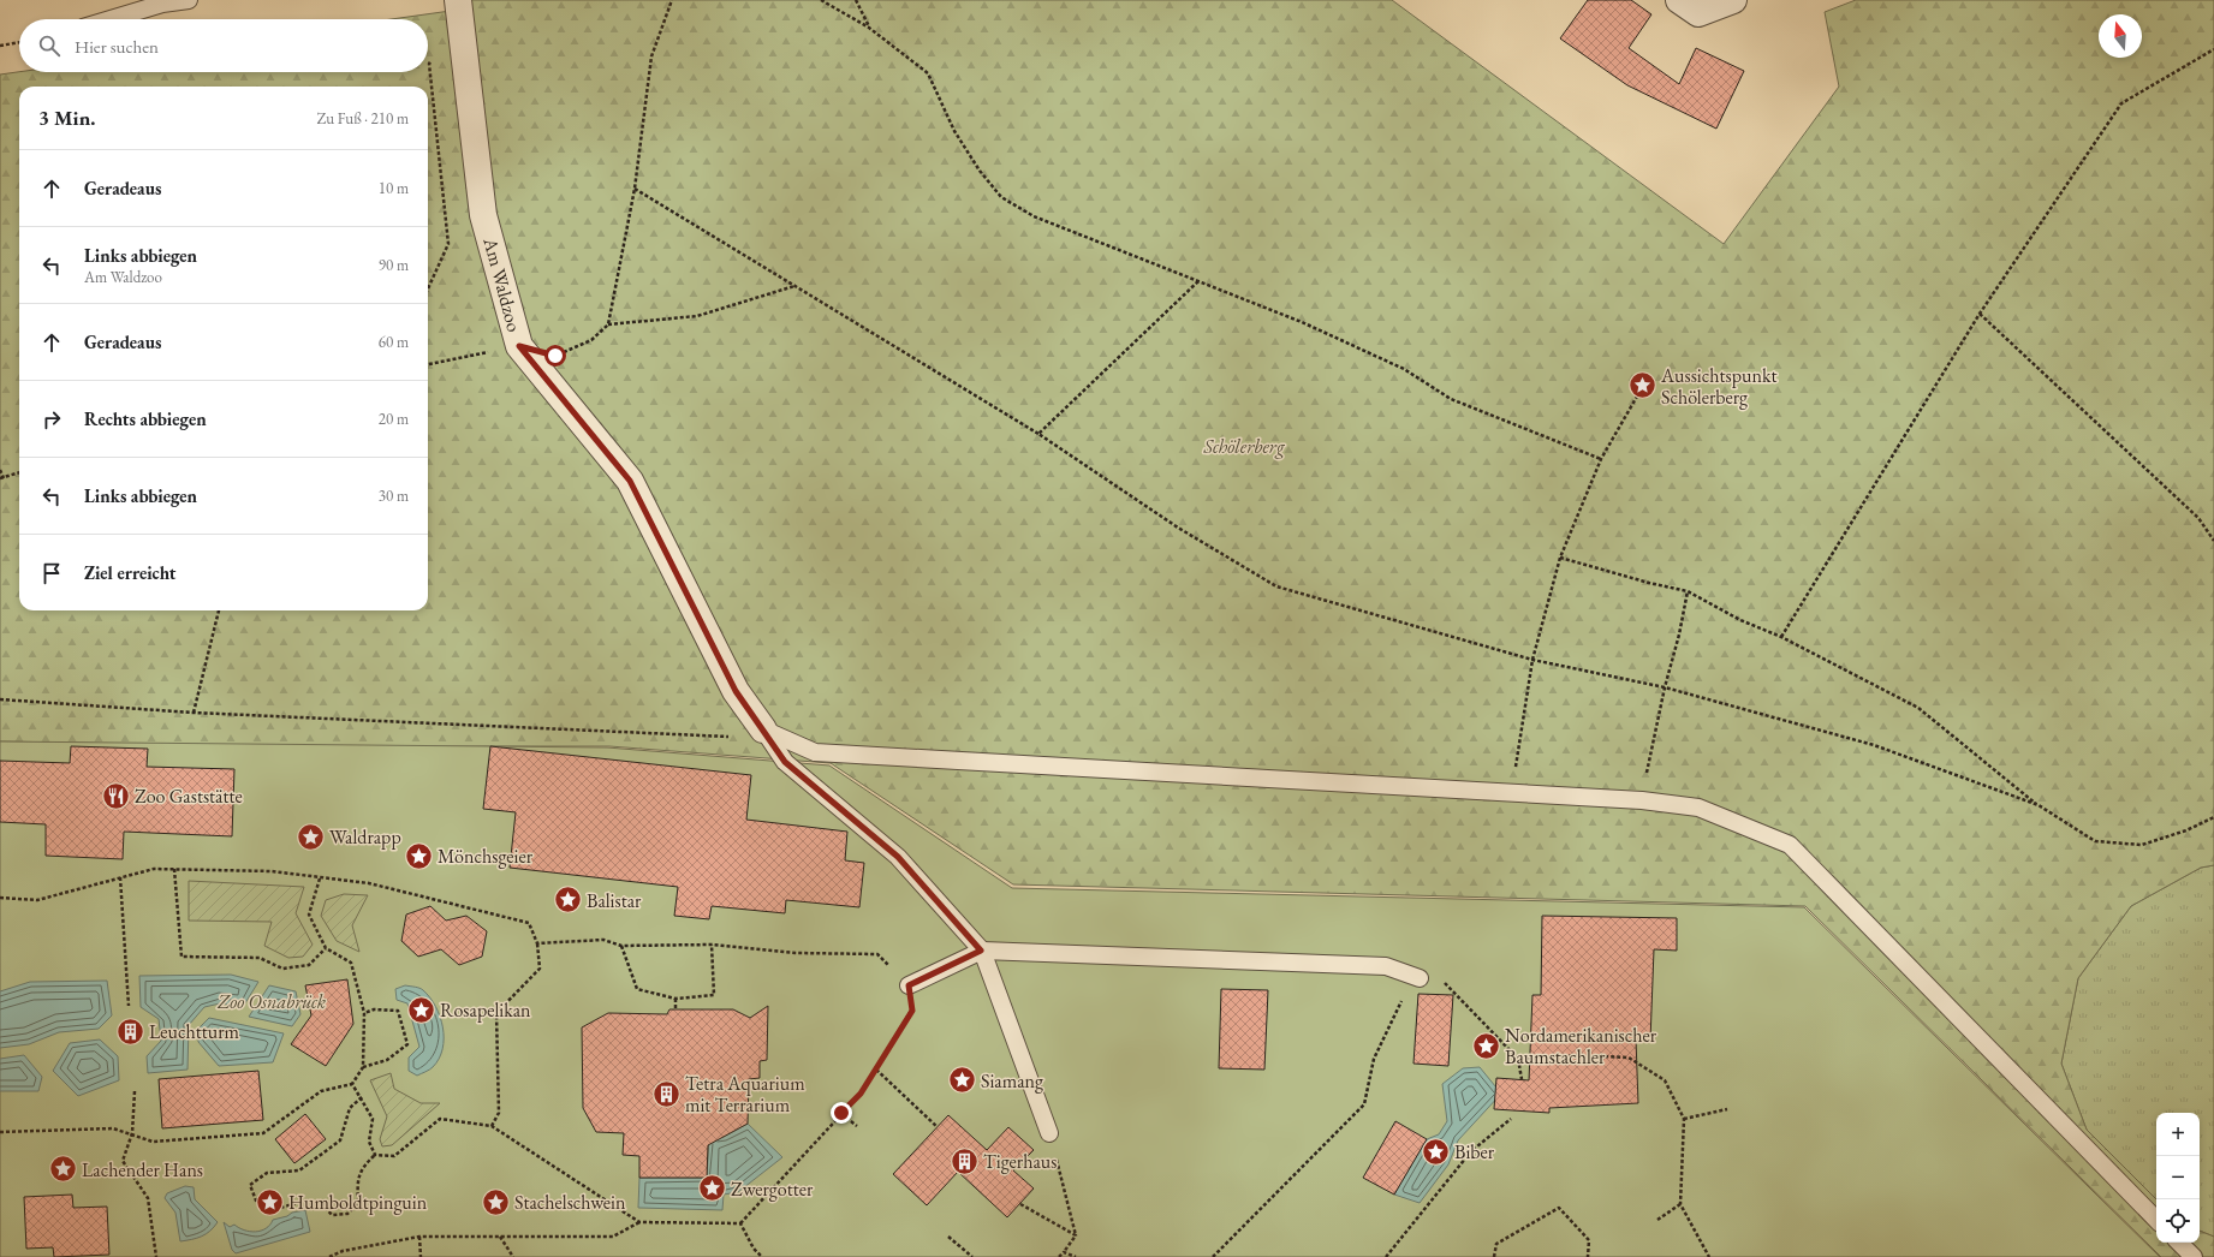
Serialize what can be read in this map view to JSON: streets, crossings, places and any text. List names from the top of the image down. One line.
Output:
{"streets":{"street":["Am Waldzoo"]},"parks":["Schölerberg","Zoo Osnabrück"],"places":{"place":["Aussichtspunkt Schölerberg","Waldrapp","Mönchsgeier","Balistar","Rosapelikan","Nordamerikanischer Baumstachler","Siamang","Biber","Lachender Hans","Zwergotter","Humboldtpinguin","Stachelschwein"],"restaurant":["Zoo Gaststätte"],"building":["Leuchtturm","Tetra Aquarium mit Terrarium","Tigerhaus"]},"north":"top","page":{"search":"Hier suchen","heading":["3 Min.","Zu Fuß · 210 m"],"list":[["Geradeaus","10 m"],["Links abbiegen","Am Waldzoo","90 m"],["Geradeaus","60 m"],["Rechts abbiegen","20 m"],["Links abbiegen","30 m"],"Ziel erreicht"],"map_buttons":["+","−"]}}
